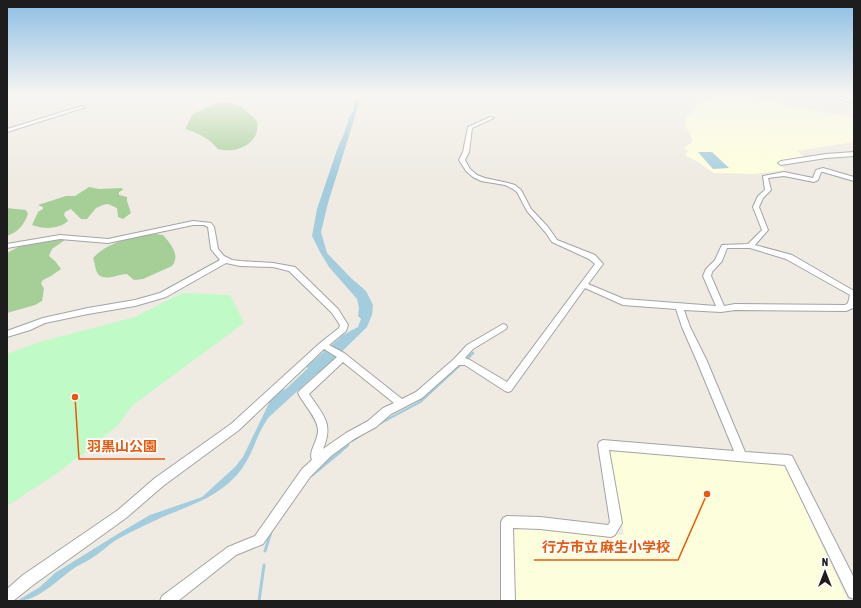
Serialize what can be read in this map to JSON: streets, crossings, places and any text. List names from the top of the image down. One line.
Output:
{"places":["羽黒山公園","行方市立 麻生小学校"],"north":"top"}
